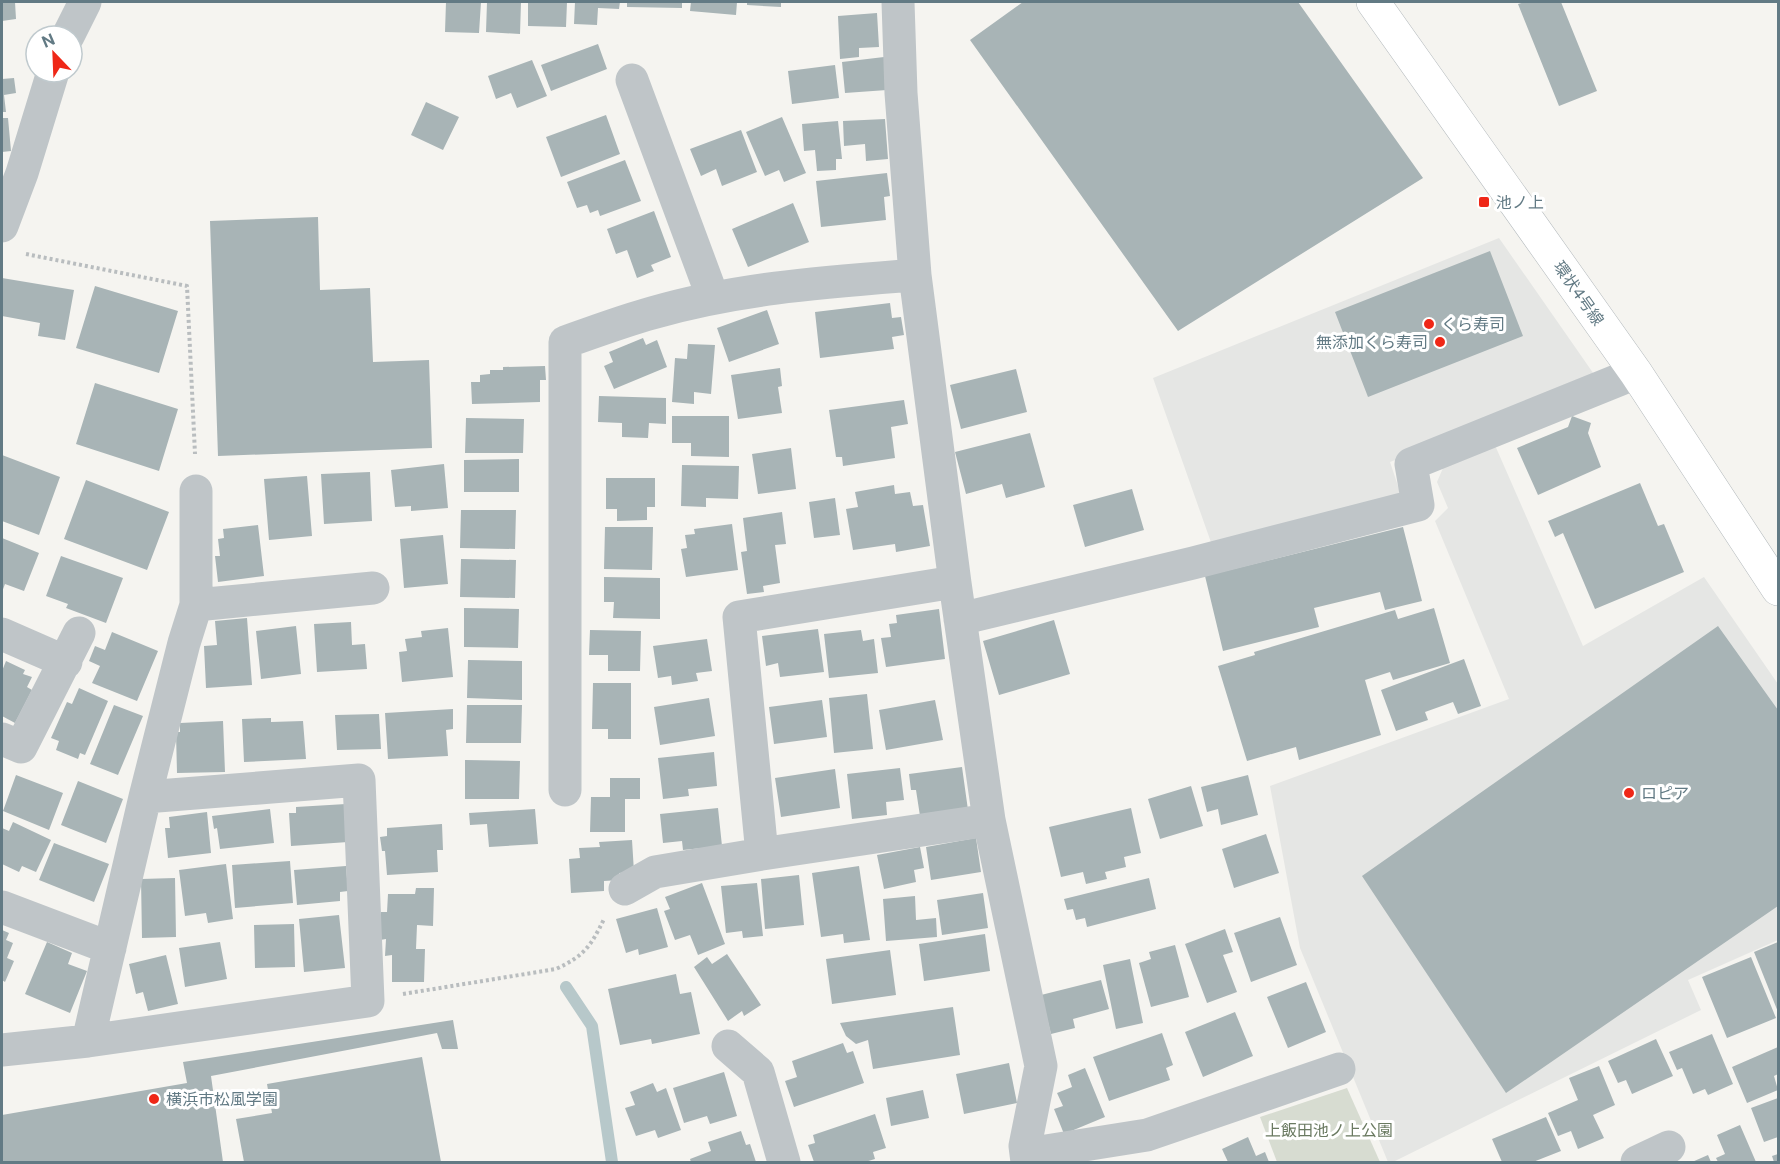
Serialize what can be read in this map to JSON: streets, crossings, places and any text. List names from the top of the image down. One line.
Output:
{"streets":{"main road":["環状4号線"]},"parks":["上飯田池ノ上公園"],"places":{"transit":["池ノ上"],"other":["くら寿司","無添加くら寿司","ロピア","横浜市松風学園"]},"north":"top left"}
